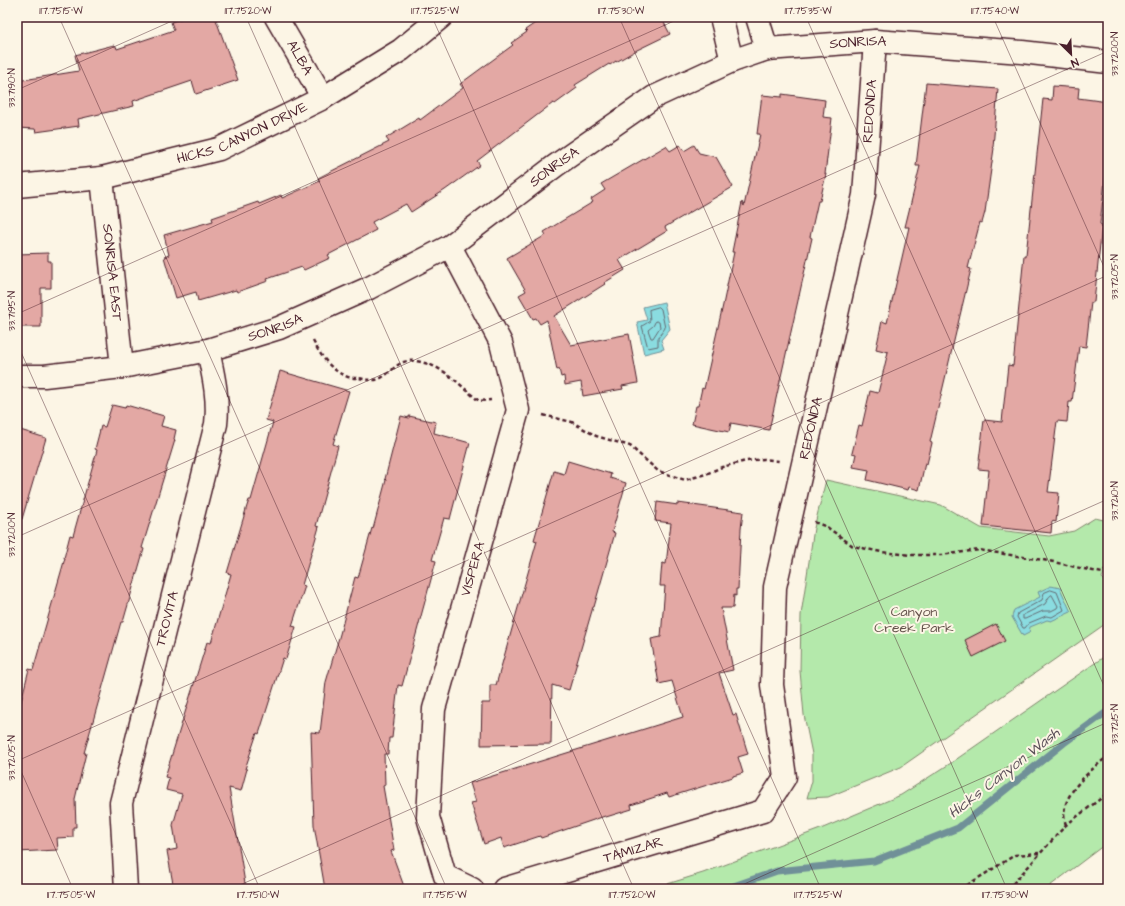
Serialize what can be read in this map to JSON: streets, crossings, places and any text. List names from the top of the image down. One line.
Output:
{"streets":{"street":["SONRISA","ALBA","REDONDA","HICKS CANYON DRIVE","SONRISA EAST","VISPERA","TROVITA","TAMIZAR"]},"crossings":[["SONRISA","REDONDA"],["SONRISA","SONRISA EAST"],["SONRISA","VISPERA"],["SONRISA","TROVITA"],["ALBA","HICKS CANYON DRIVE"],["REDONDA","TAMIZAR"],["HICKS CANYON DRIVE","SONRISA EAST"]],"water":["Hicks Canyon Wash"],"parks":["Canyon Creek Park"],"north":"bottom right","coordinates":["117.7515°W","117.7520°W","117.7525°W","117.7530°W","117.7535°W","117.7540°W","33.7200°N","33.7190°N","33.7205°N","33.7195°N","33.7210°N","33.7215°N","117.7505°W","117.7510°W"]}
